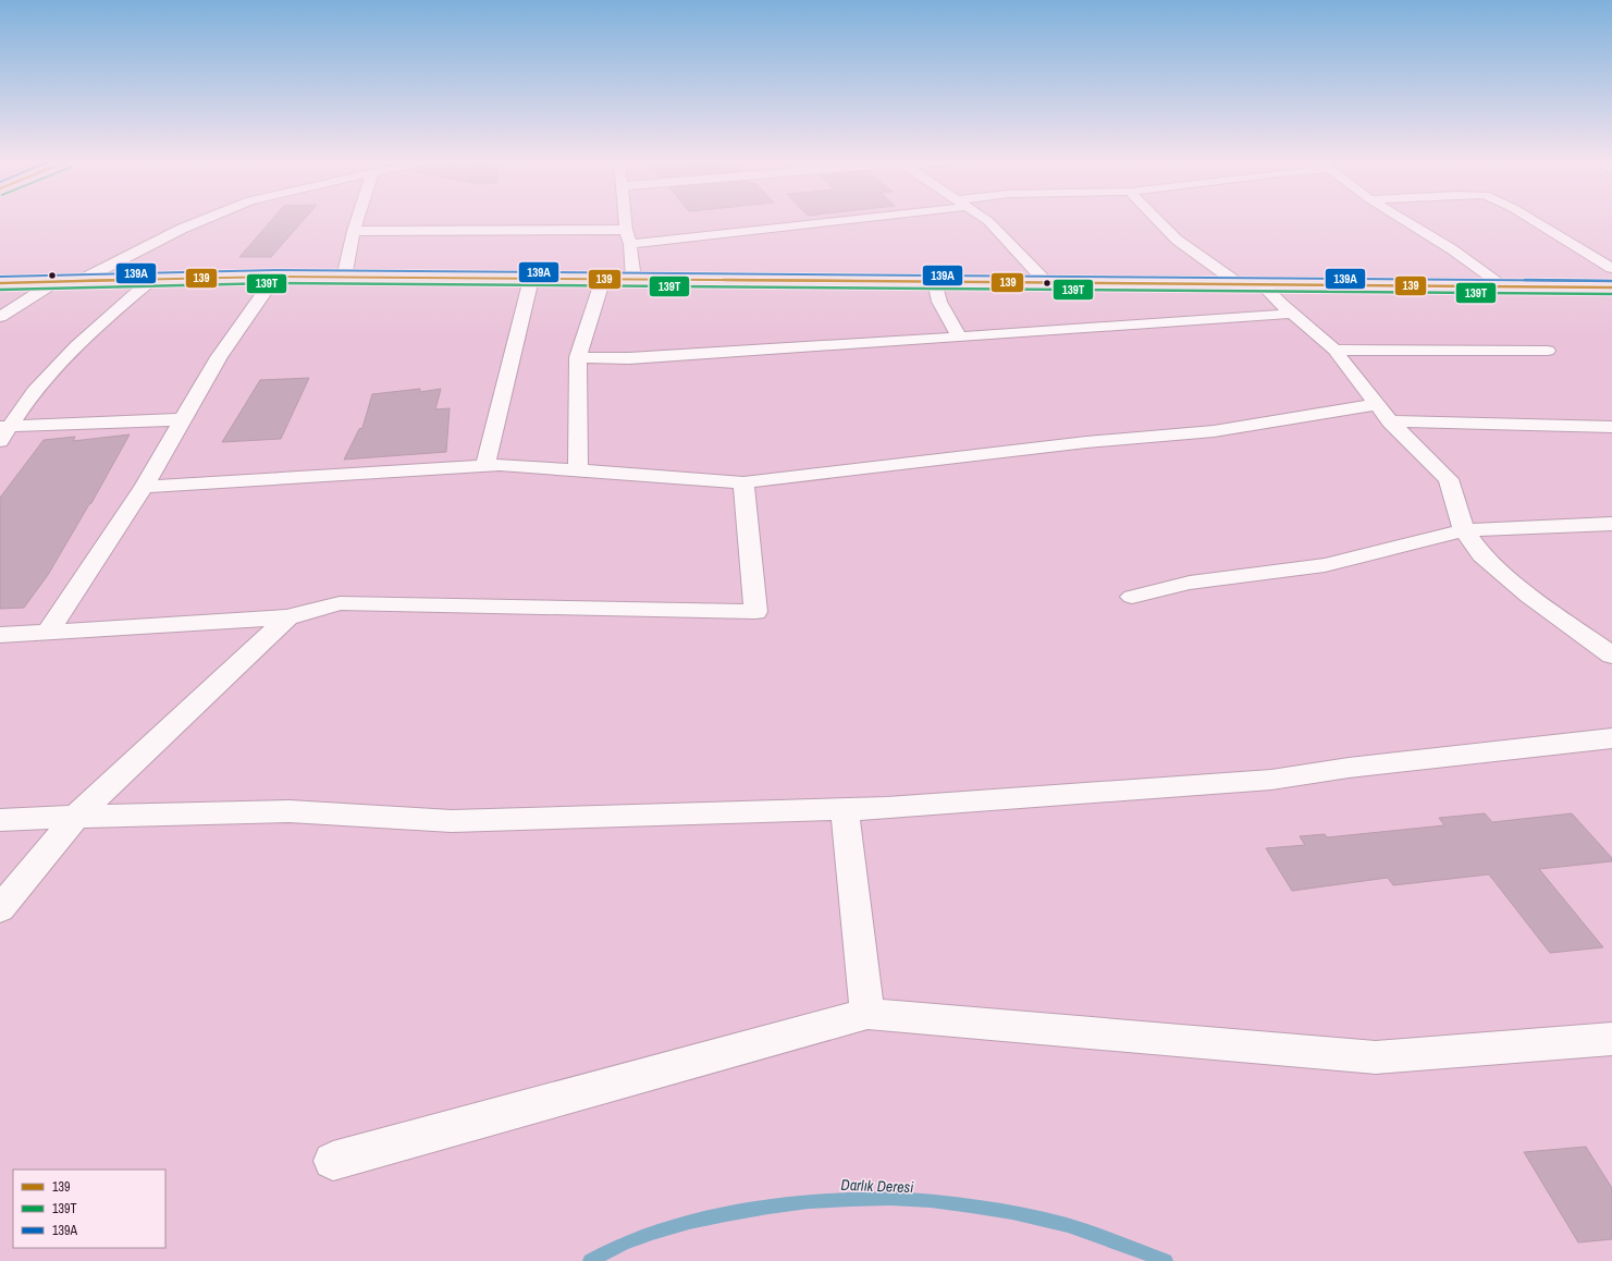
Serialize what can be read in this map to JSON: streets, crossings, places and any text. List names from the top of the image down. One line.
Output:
{"water":["Darlık Deresi"],"lines":["transit line 139A","transit line 139","transit line 139T"],"legend":["139","139T","139A"]}
